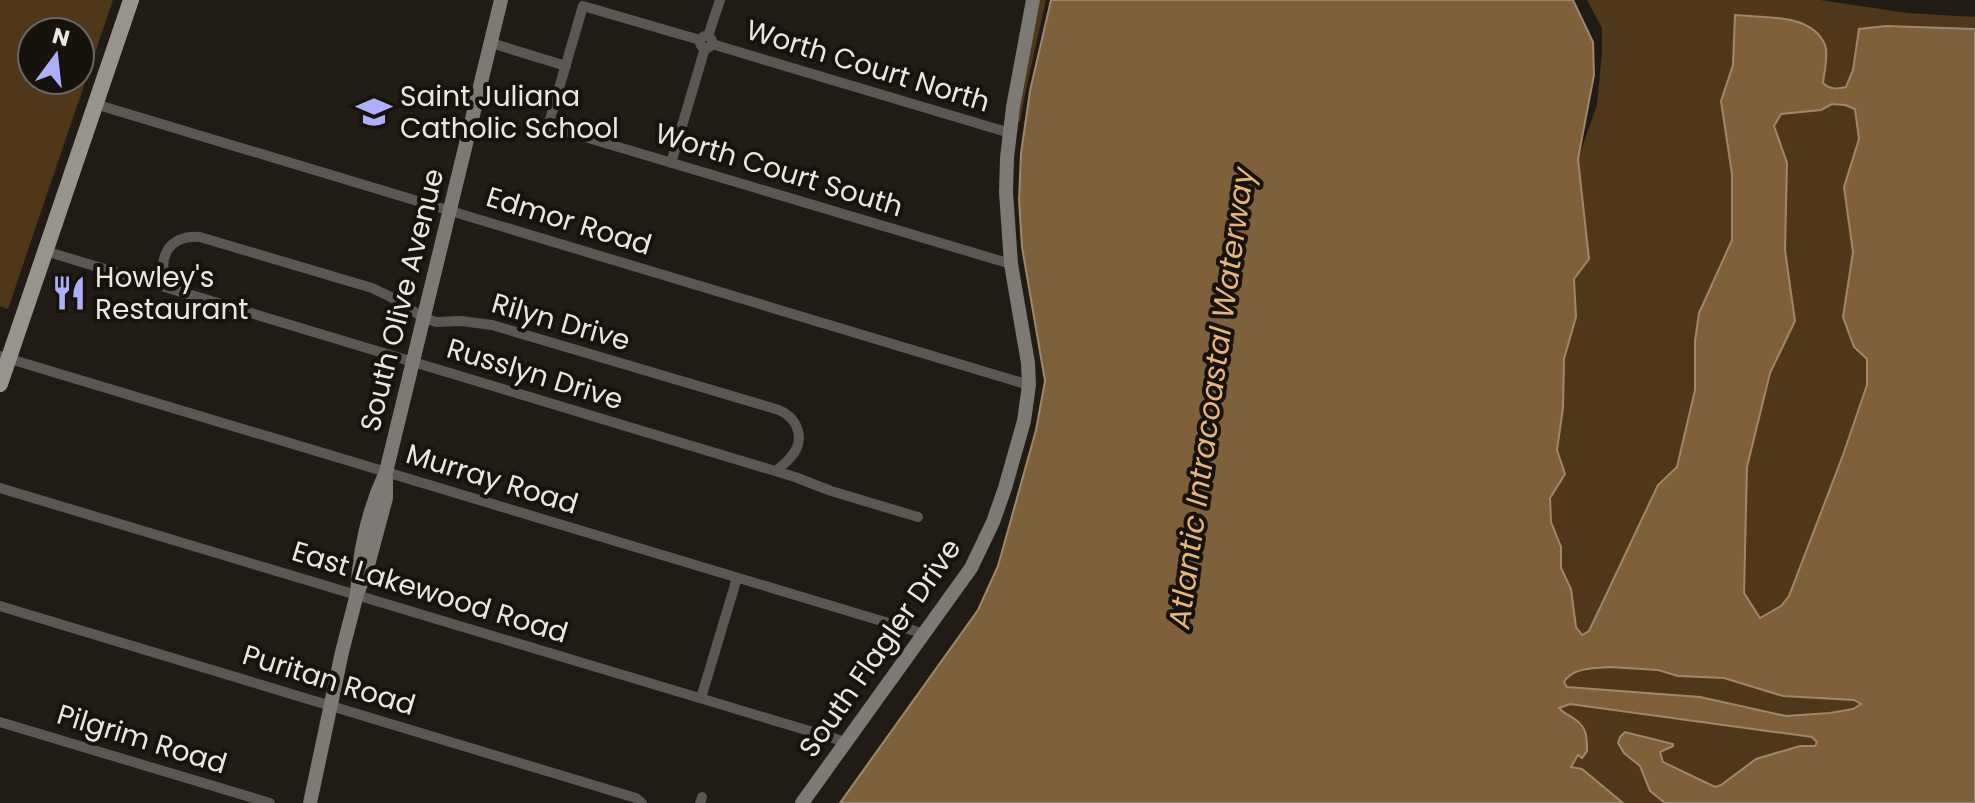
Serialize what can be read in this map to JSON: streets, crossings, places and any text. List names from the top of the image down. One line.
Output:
{"streets":{"street":["Worth Court North","Worth Court South","Edmor Road","South Olive Avenue","Rilyn Drive","Russlyn Drive","Murray Road","East Lakewood Road","South Flagler Drive","Puritan Road","Pilgrim Road"]},"crossings":[["Worth Court North","Worth Court South"],["Worth Court North","South Flagler Drive"],["Worth Court South","South Flagler Drive"],["Edmor Road","South Olive Avenue"],["Edmor Road","South Flagler Drive"],["South Olive Avenue","Rilyn Drive"],["South Olive Avenue","Russlyn Drive"],["South Olive Avenue","Murray Road"],["South Olive Avenue","East Lakewood Road"],["South Olive Avenue","Puritan Road"],["Rilyn Drive","Russlyn Drive"],["Murray Road","South Flagler Drive"],["East Lakewood Road","South Flagler Drive"]],"water":["Atlantic Intracoastal Waterway"],"places":{"school or university":["Saint Juliana Catholic School"],"restaurant":["Howley's Restaurant"]},"north":"top"}
